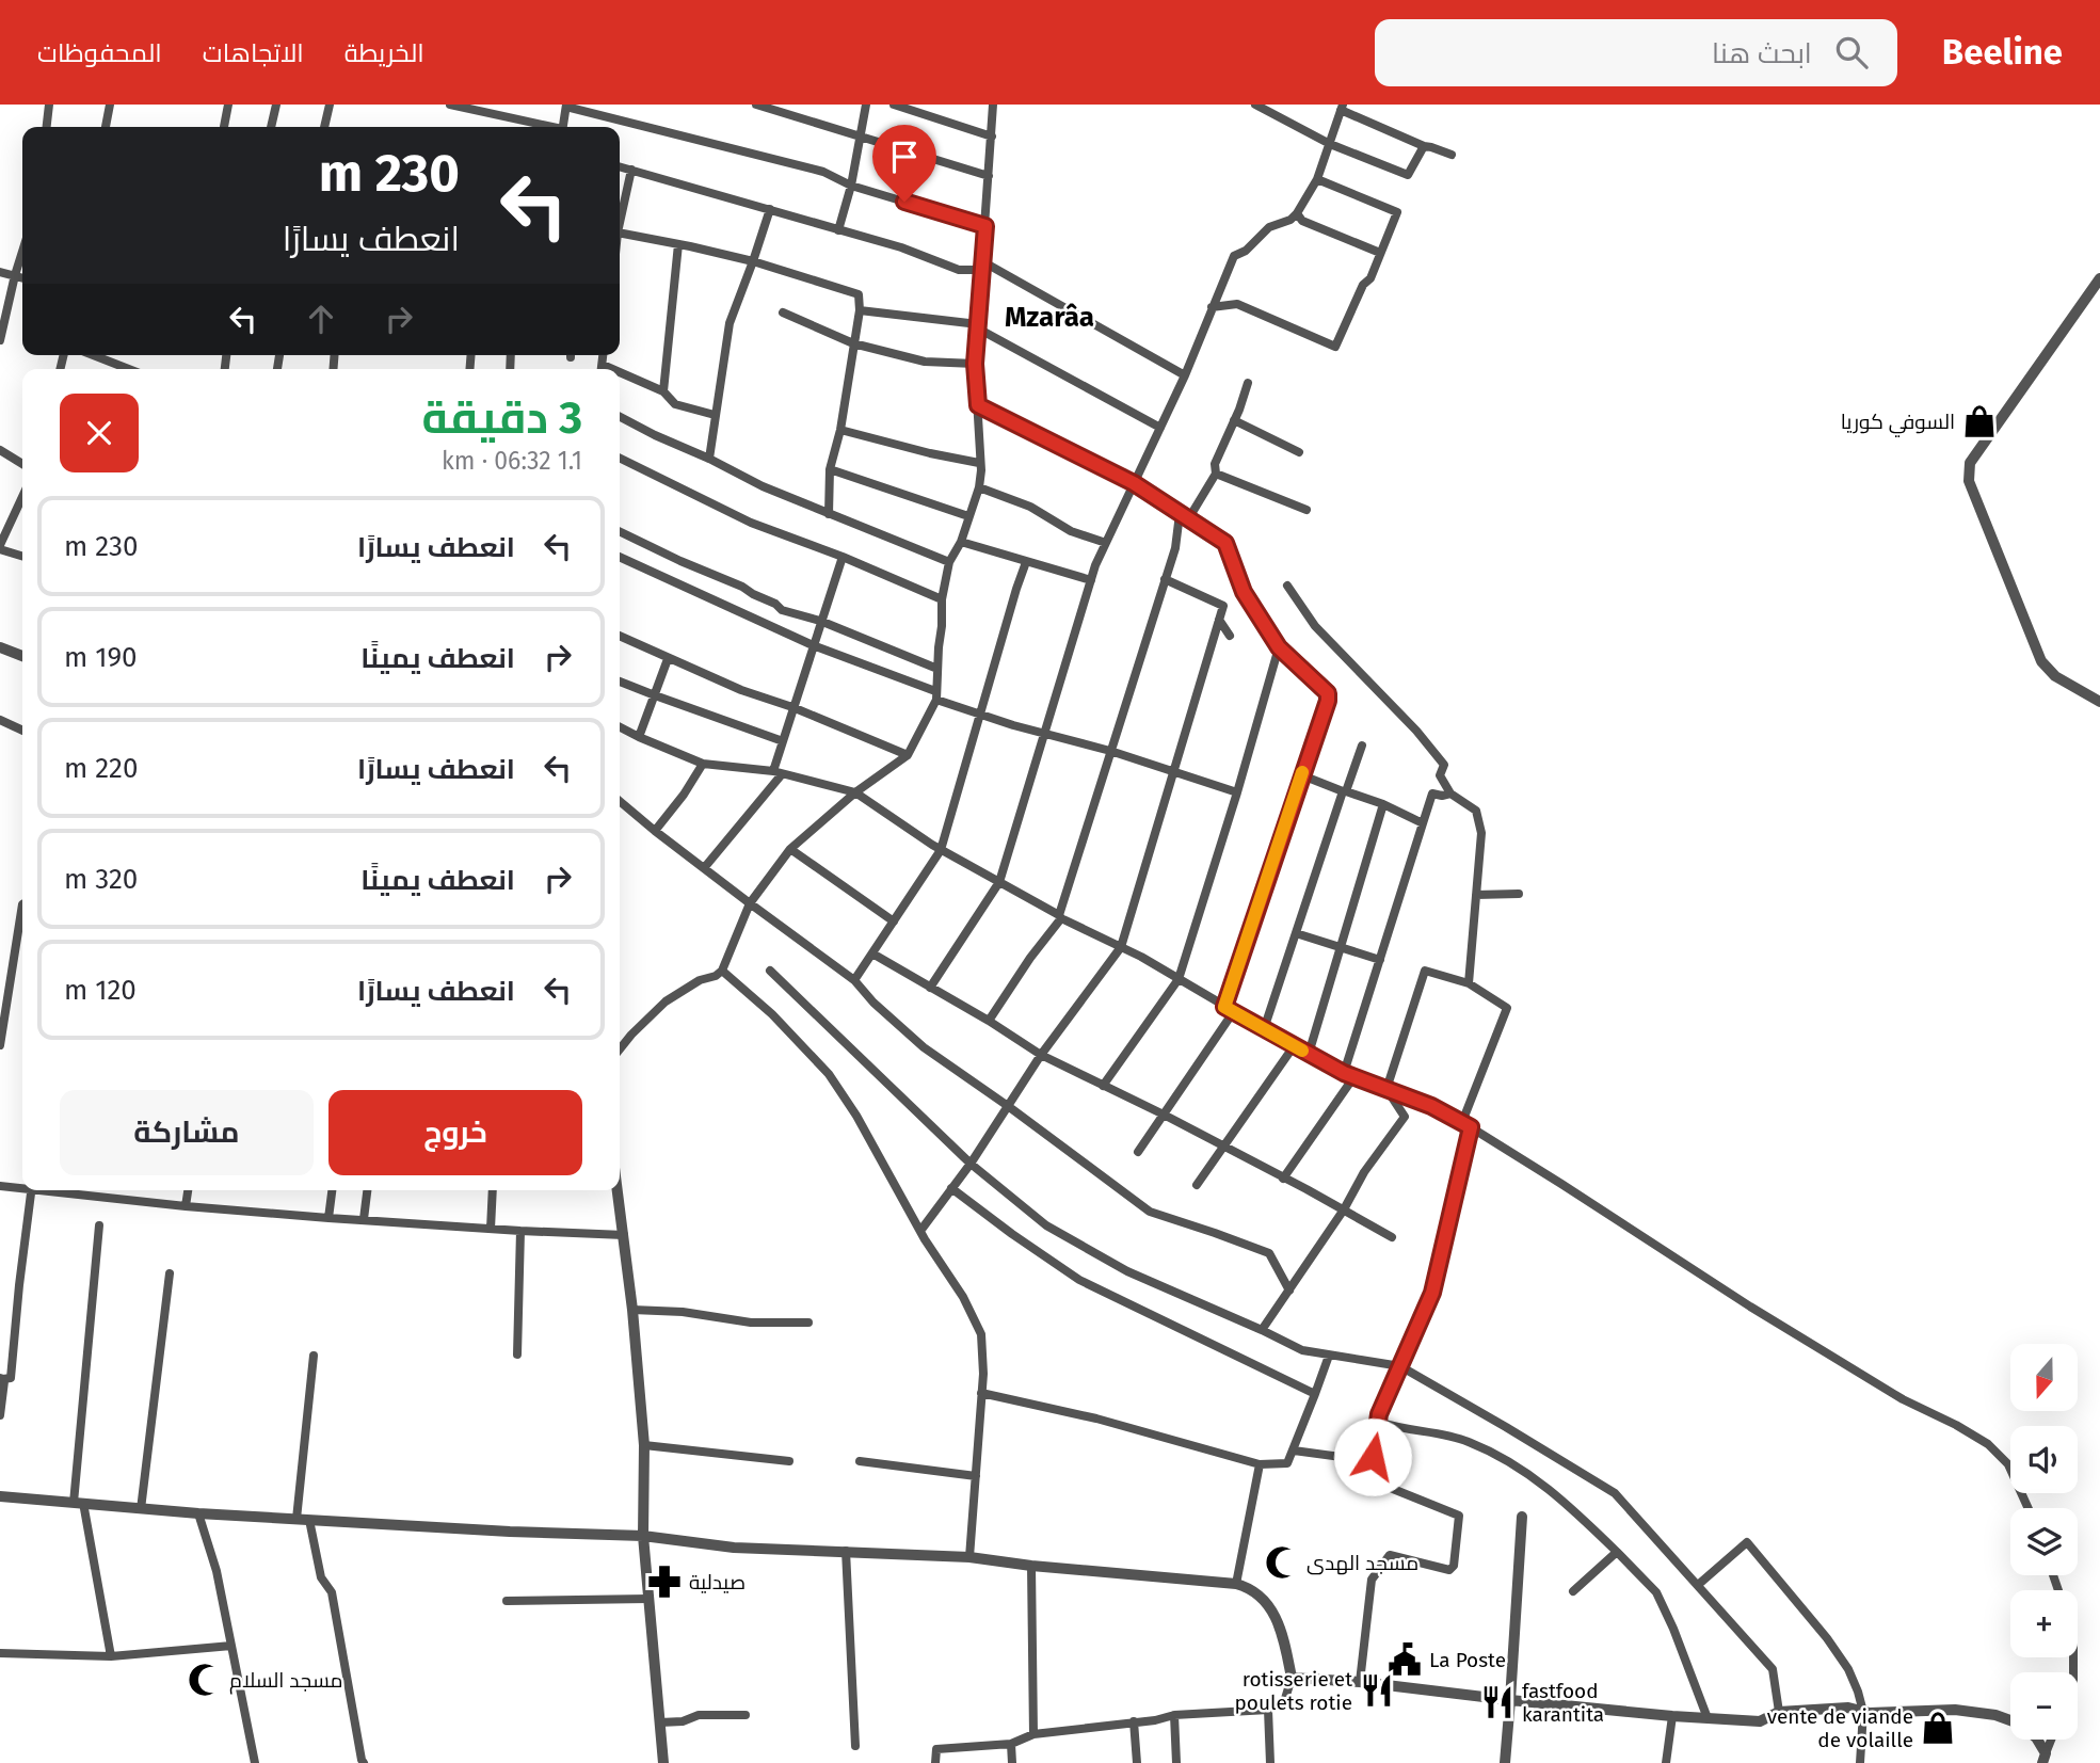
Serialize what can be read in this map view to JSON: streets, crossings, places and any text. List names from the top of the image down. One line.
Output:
{"districts":["Mzarâa"],"places":{"shop":["السوفي كوريا","vente de viande de volaille"],"mosque":["مسجد الهدى","مسجد السلام"],"pharmacy":["صيدلية"],"public building":["La Poste"],"restaurant":["rotisserie et poulets rotie","fastfood karantita"]},"north":"bottom","page":{"header":"Beeline","search":"ابحث هنا","nav":["الخريطة","الاتجاهات","المحفوظات"],"turn":["230 m","انعطف يسارًا"],"heading":["3 دقيقة","1.1 km · 06:32"],"list":[{"name":"انعطف يسارًا","value":"230 m"},{"name":"انعطف يمينًا","value":"190 m"},{"name":"انعطف يسارًا","value":"220 m"},{"name":"انعطف يمينًا","value":"320 m"},{"name":"انعطف يسارًا","value":"120 m"}],"buttons":["خروج","مشاركة"],"map_buttons":["+","−"]}}
